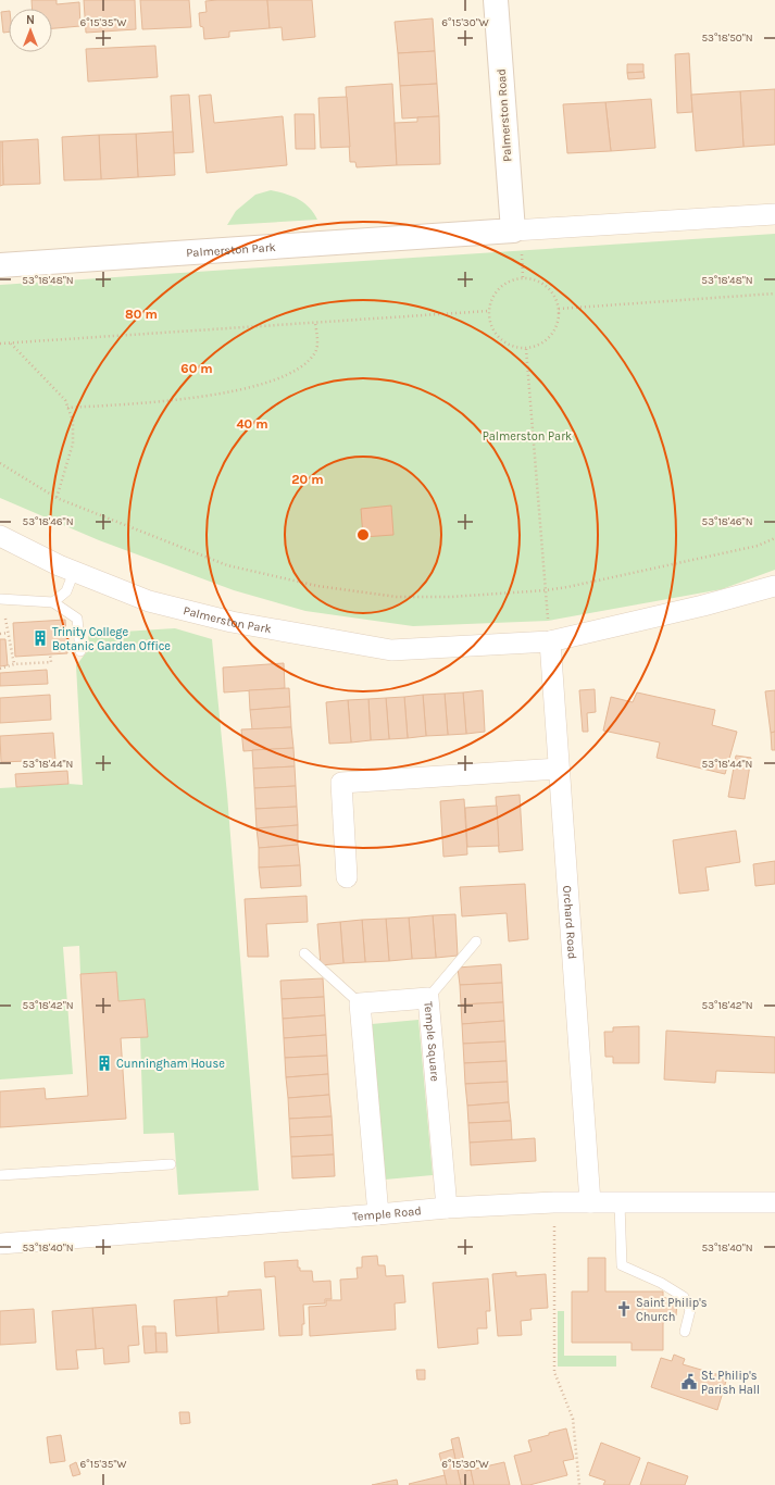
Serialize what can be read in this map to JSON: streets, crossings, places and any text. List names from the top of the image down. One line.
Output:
{"streets":{"street":["Palmerston Road","Palmerston Park","Orchard Road","Temple Square","Temple Road"]},"crossings":[["Palmerston Road","Palmerston Park"],["Palmerston Park","Orchard Road"],["Orchard Road","Temple Road"],["Temple Square","Temple Road"]],"parks":["Palmerston Park"],"places":{"building":["Trinity College Botanic Garden Office","Cunningham House"],"church":["Saint Philip's Church"],"public building":["St. Philip's Parish Hall"]},"north":"top","coordinates":["6°15'35\"W","6°15'30\"W","53°18'50\"N","53°18'48\"N","53°18'46\"N","53°18'44\"N","53°18'42\"N","53°18'40\"N"],"rings":["80 m","60 m","40 m","20 m"]}
